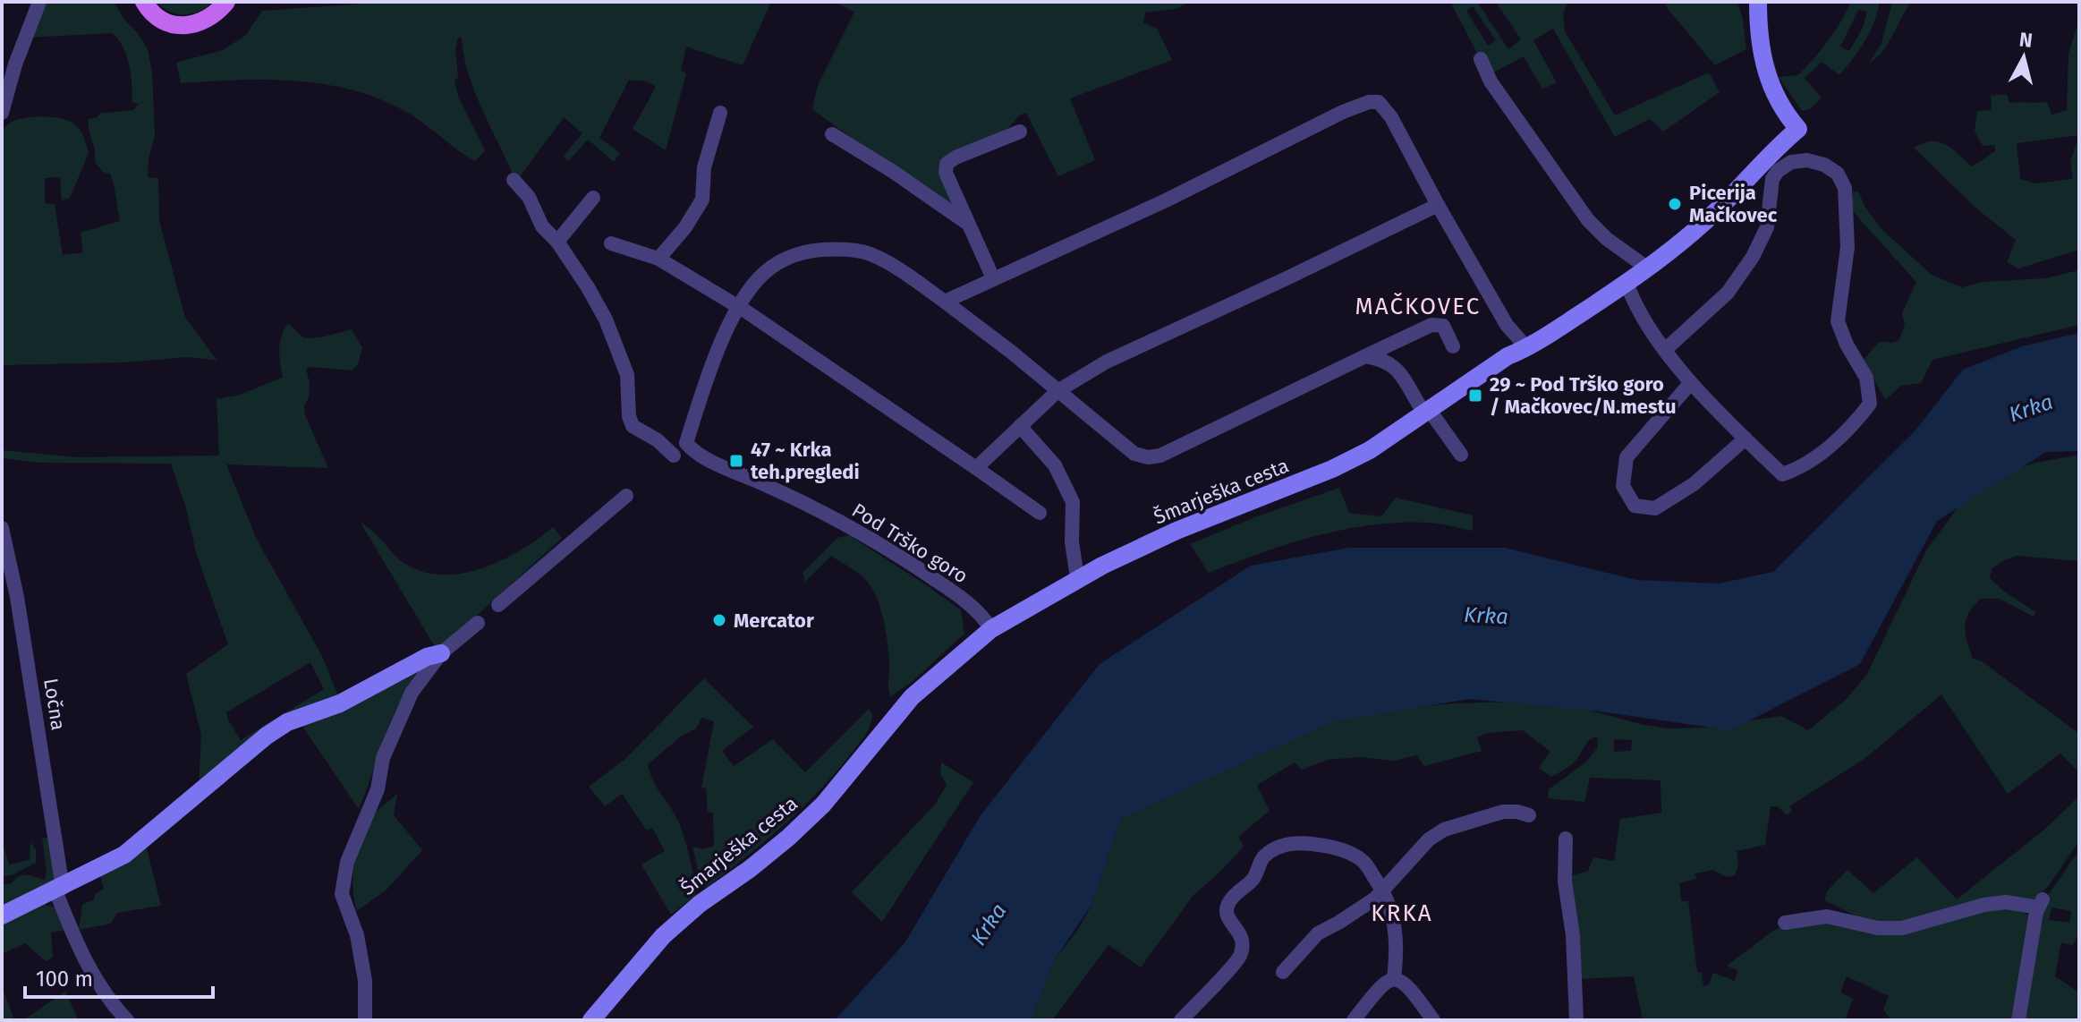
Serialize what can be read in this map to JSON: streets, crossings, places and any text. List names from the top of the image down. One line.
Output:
{"streets":{"street":["Šmarješka cesta","Pod Trško goro","Ločna"]},"crossings":[["Šmarješka cesta","Pod Trško goro"]],"districts":["MAČKOVEC","KRKA"],"water":["Krka"],"places":{"other":["Picerija Mačkovec","Mercator"],"transit":["29 ~ Pod Trško goro / Mačkovec/N.mestu","47 ~ Krka teh.pregledi"]},"scale_bar":"100 m","north":"top"}
